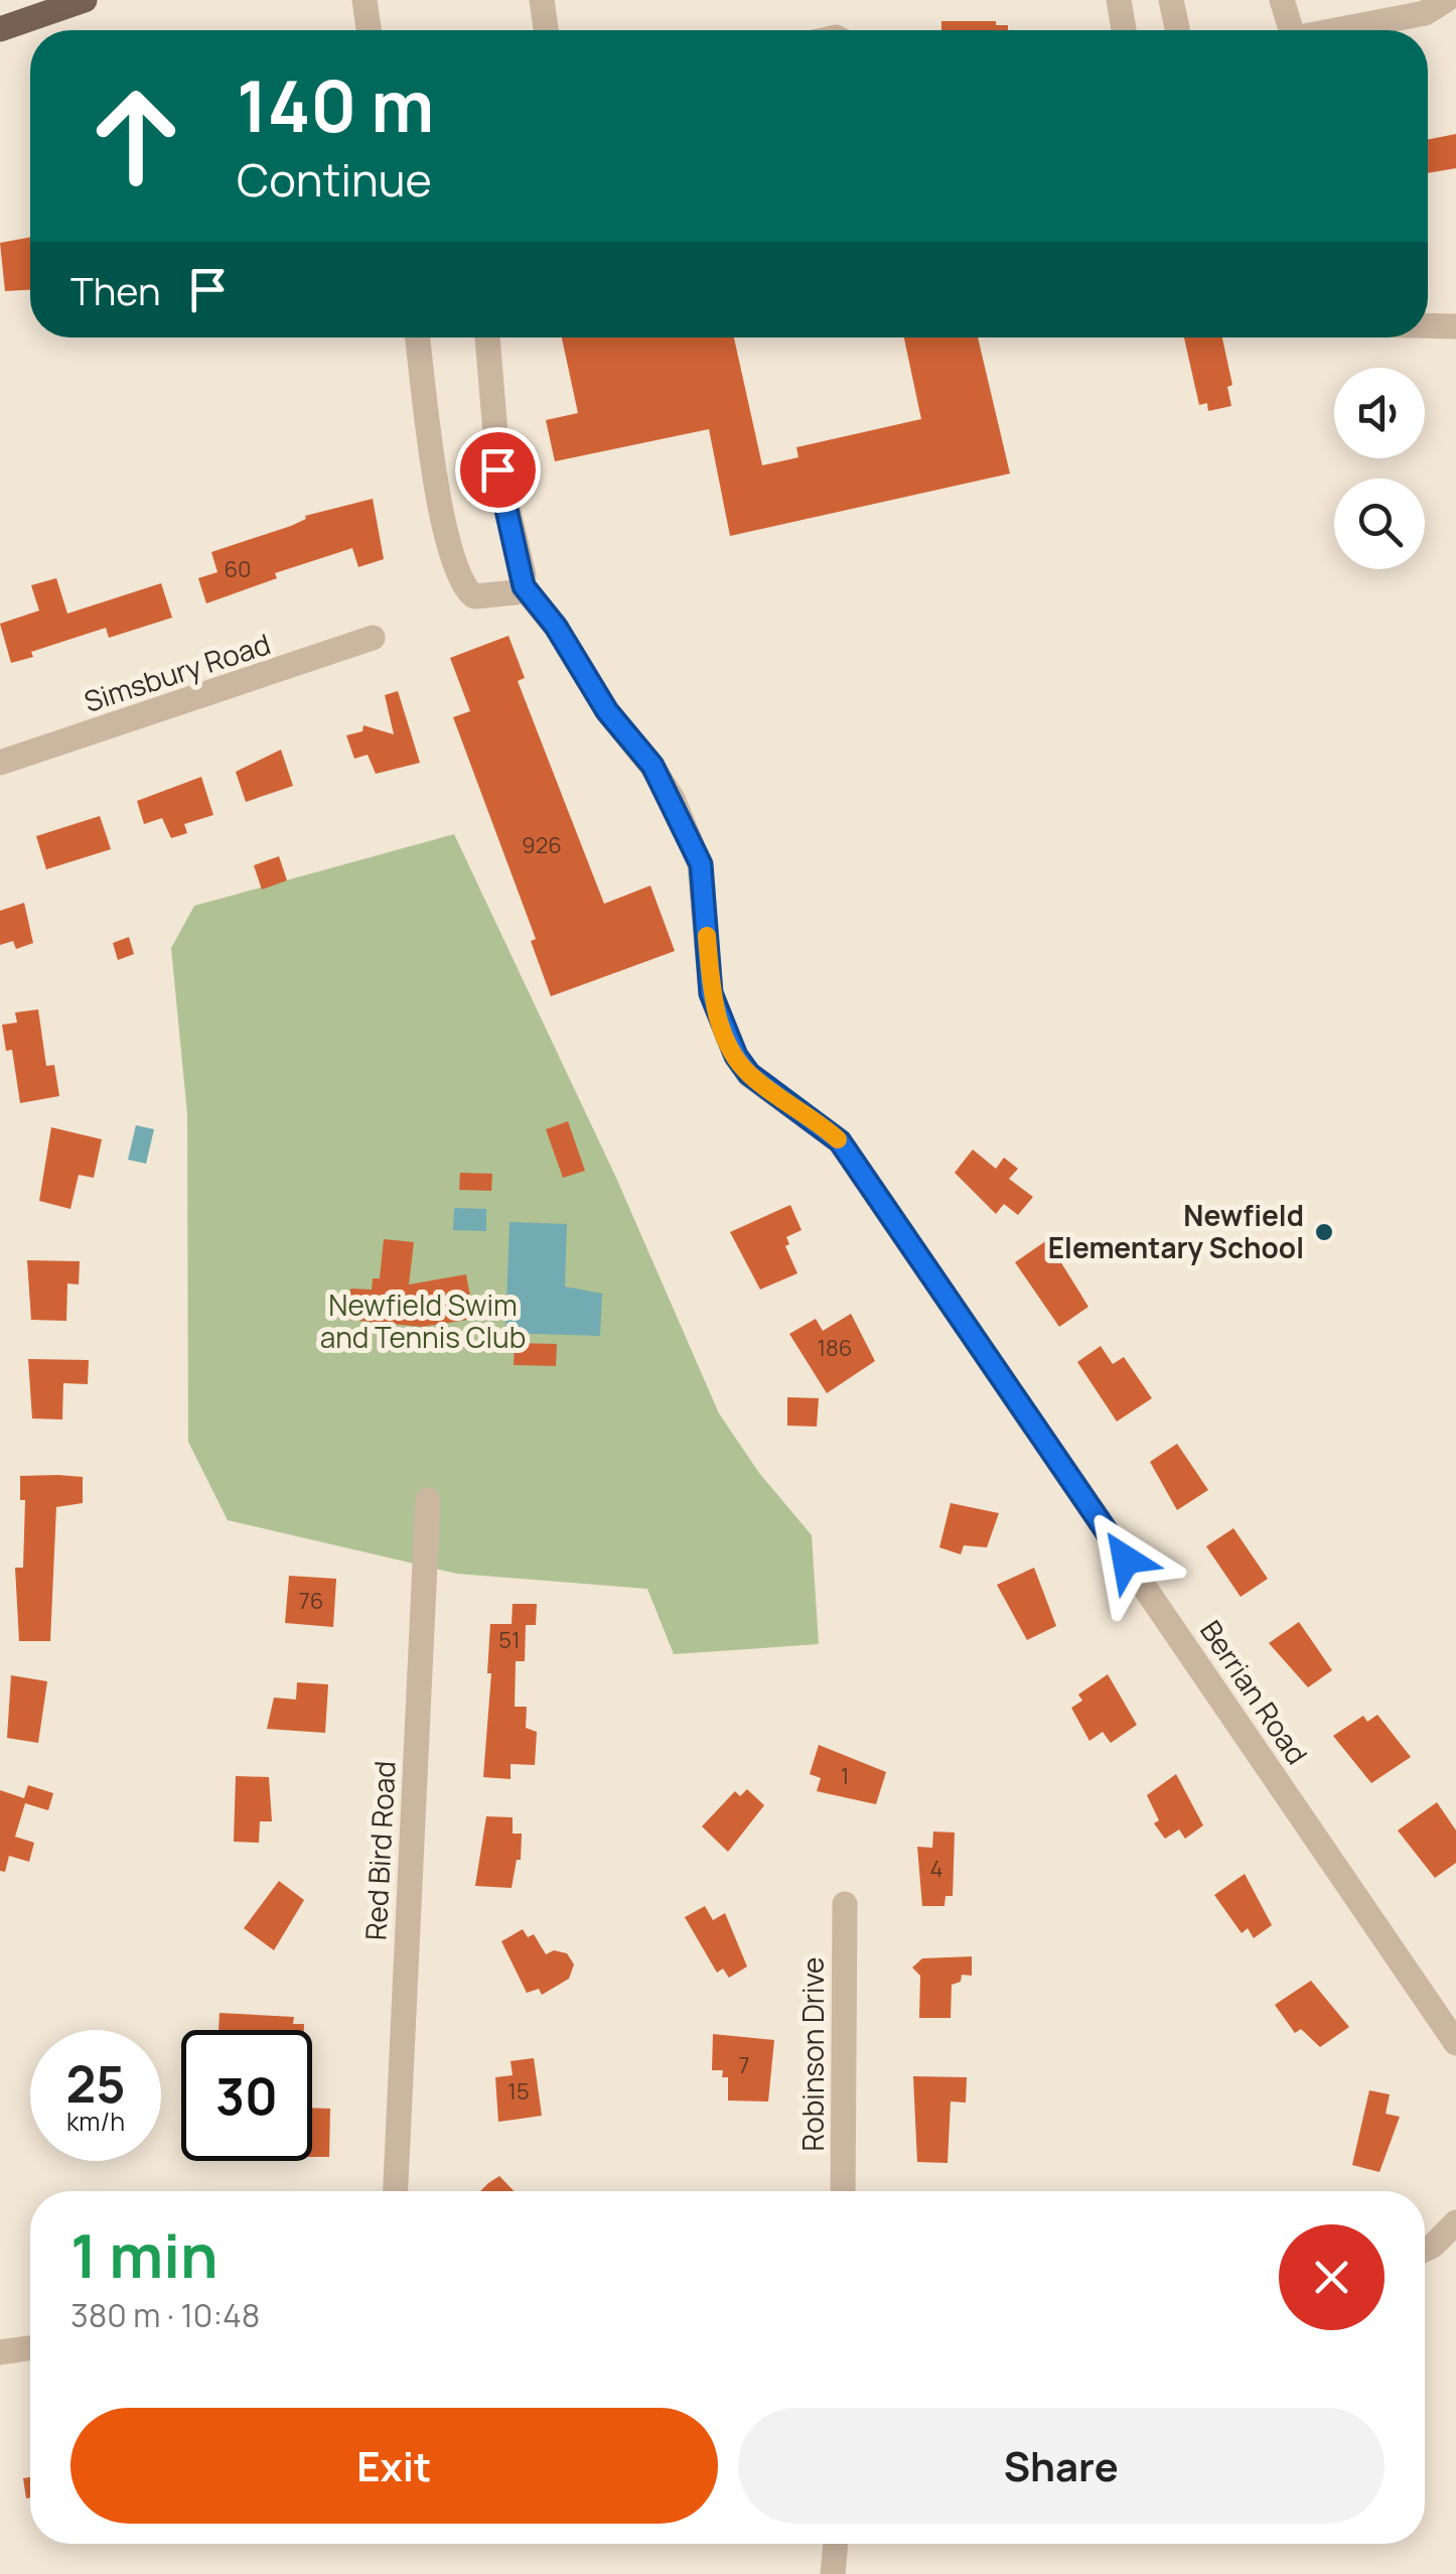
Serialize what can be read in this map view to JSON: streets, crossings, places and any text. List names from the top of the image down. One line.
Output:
{"streets":{"street":["Simsbury Road","Berrian Road","Red Bird Road","Robinson Drive"]},"parks":["Newfield Swim and Tennis Club"],"places":["Newfield Elementary School"],"house_numbers":["60","926","186","76","51","1","4","7","15"],"page":{"turn":["140 m","Continue"],"then":"Then","speed":"25 km/h","limit":"30","heading":["1 min","380 m · 10:48"],"buttons":["Exit","Share"]}}
